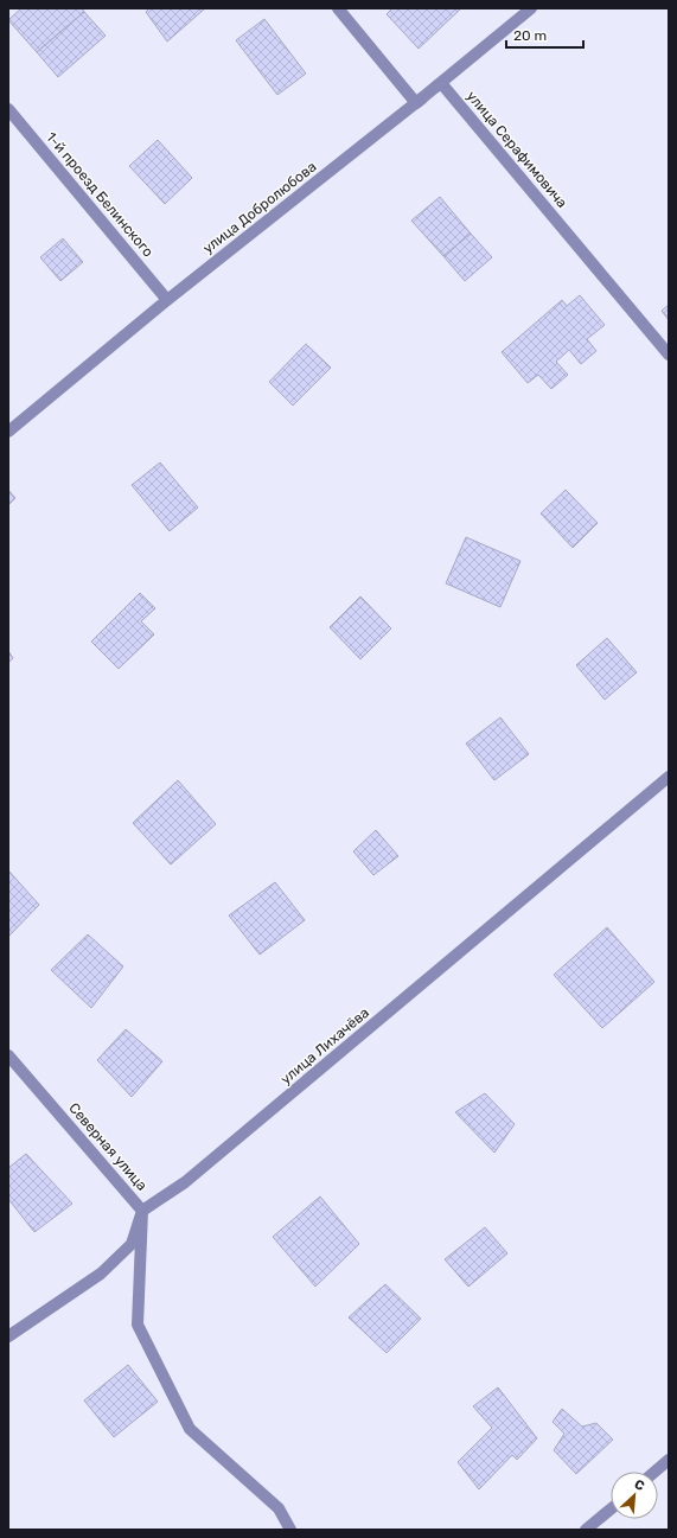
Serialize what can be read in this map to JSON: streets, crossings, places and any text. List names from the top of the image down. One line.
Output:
{"streets":{"street":["улица Серафимовича","1-й проезд Белинского","улица Добролюбова","улица Лихачёва","Северная улица"]},"crossings":[["улица Серафимовича","улица Добролюбова"],["1-й проезд Белинского","улица Добролюбова"],["улица Лихачёва","Северная улица"]],"scale_bar":"20 m","north":"top right"}
